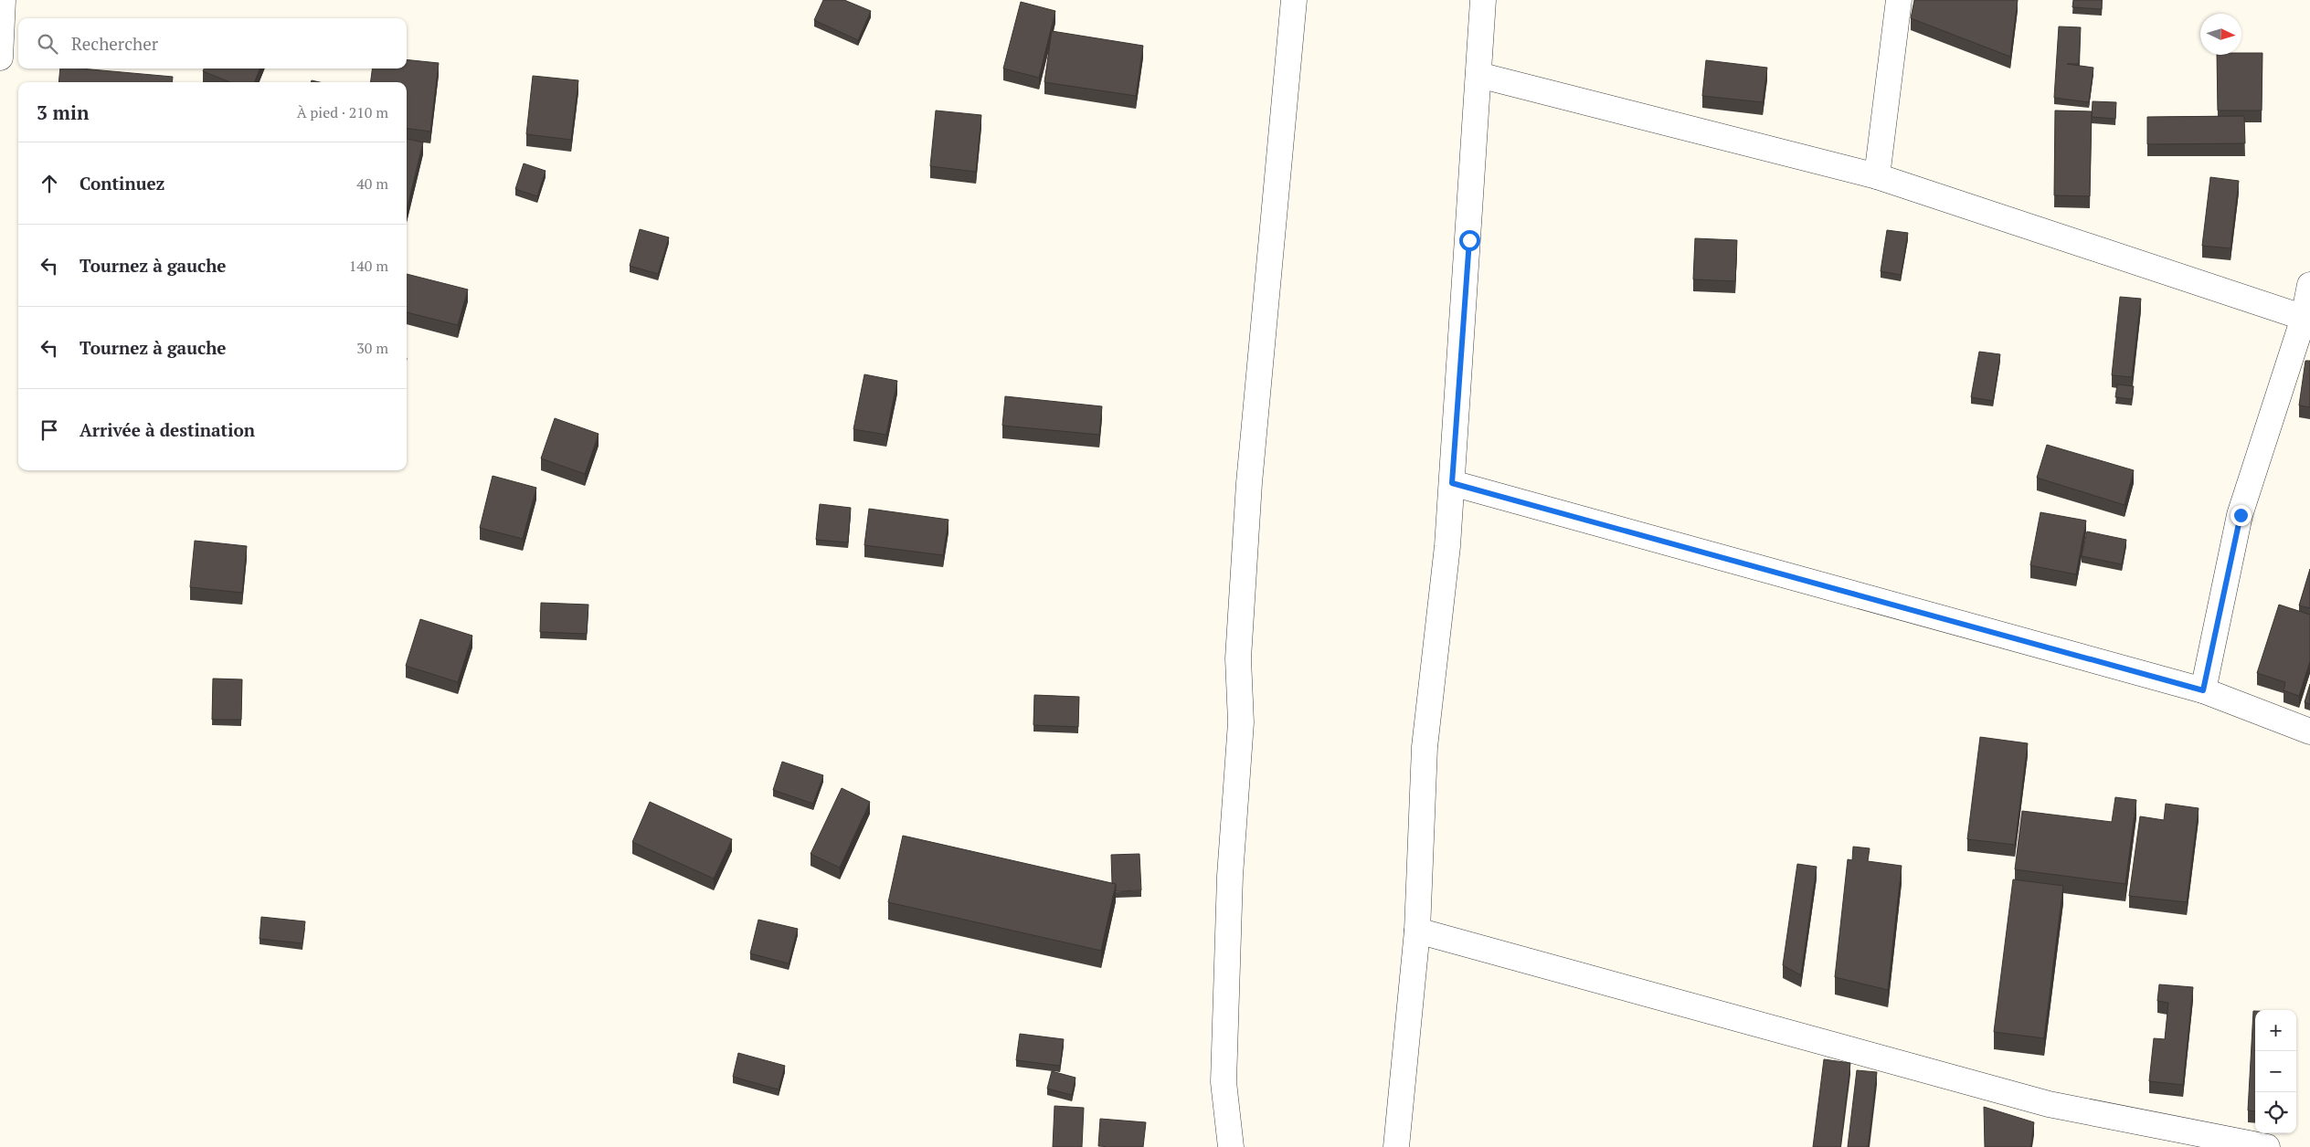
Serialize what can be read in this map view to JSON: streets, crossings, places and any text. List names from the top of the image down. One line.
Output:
{"north":"right","page":{"search":"Rechercher","heading":["3 min","À pied · 210 m"],"list":[["Continuez","40 m"],["Tournez à gauche","140 m"],["Tournez à gauche","30 m"],"Arrivée à destination"],"map_buttons":["+","−"]}}
